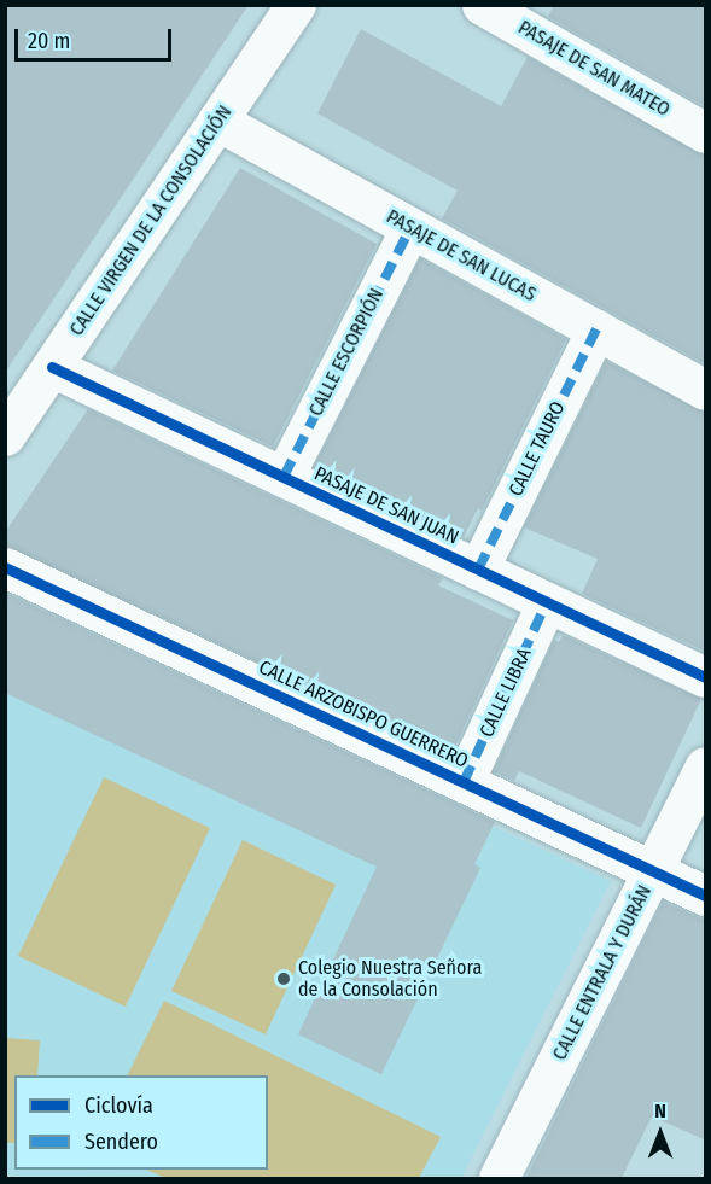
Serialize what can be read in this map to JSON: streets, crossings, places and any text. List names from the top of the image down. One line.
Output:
{"streets":{"street":["PASAJE DE SAN MATEO","CALLE VIRGEN DE LA CONSOLACIÓN","PASAJE DE SAN LUCAS","CALLE ESCORPIÓN","CALLE TAURO","PASAJE DE SAN JUAN","CALLE LIBRA","CALLE ARZOBISPO GUERRERO","CALLE ENTRALA Y DURÁN"]},"crossings":[["CALLE VIRGEN DE LA CONSOLACIÓN","PASAJE DE SAN LUCAS"],["CALLE VIRGEN DE LA CONSOLACIÓN","PASAJE DE SAN JUAN"],["PASAJE DE SAN LUCAS","CALLE ESCORPIÓN"],["PASAJE DE SAN LUCAS","CALLE TAURO"],["CALLE ESCORPIÓN","PASAJE DE SAN JUAN"],["CALLE TAURO","PASAJE DE SAN JUAN"],["PASAJE DE SAN JUAN","CALLE LIBRA"],["CALLE LIBRA","CALLE ARZOBISPO GUERRERO"],["CALLE ARZOBISPO GUERRERO","CALLE ENTRALA Y DURÁN"]],"places":["Colegio Nuestra Señora de la Consolación"],"legend":["Ciclovía","Sendero"],"scale_bar":"20 m","north":"top"}
